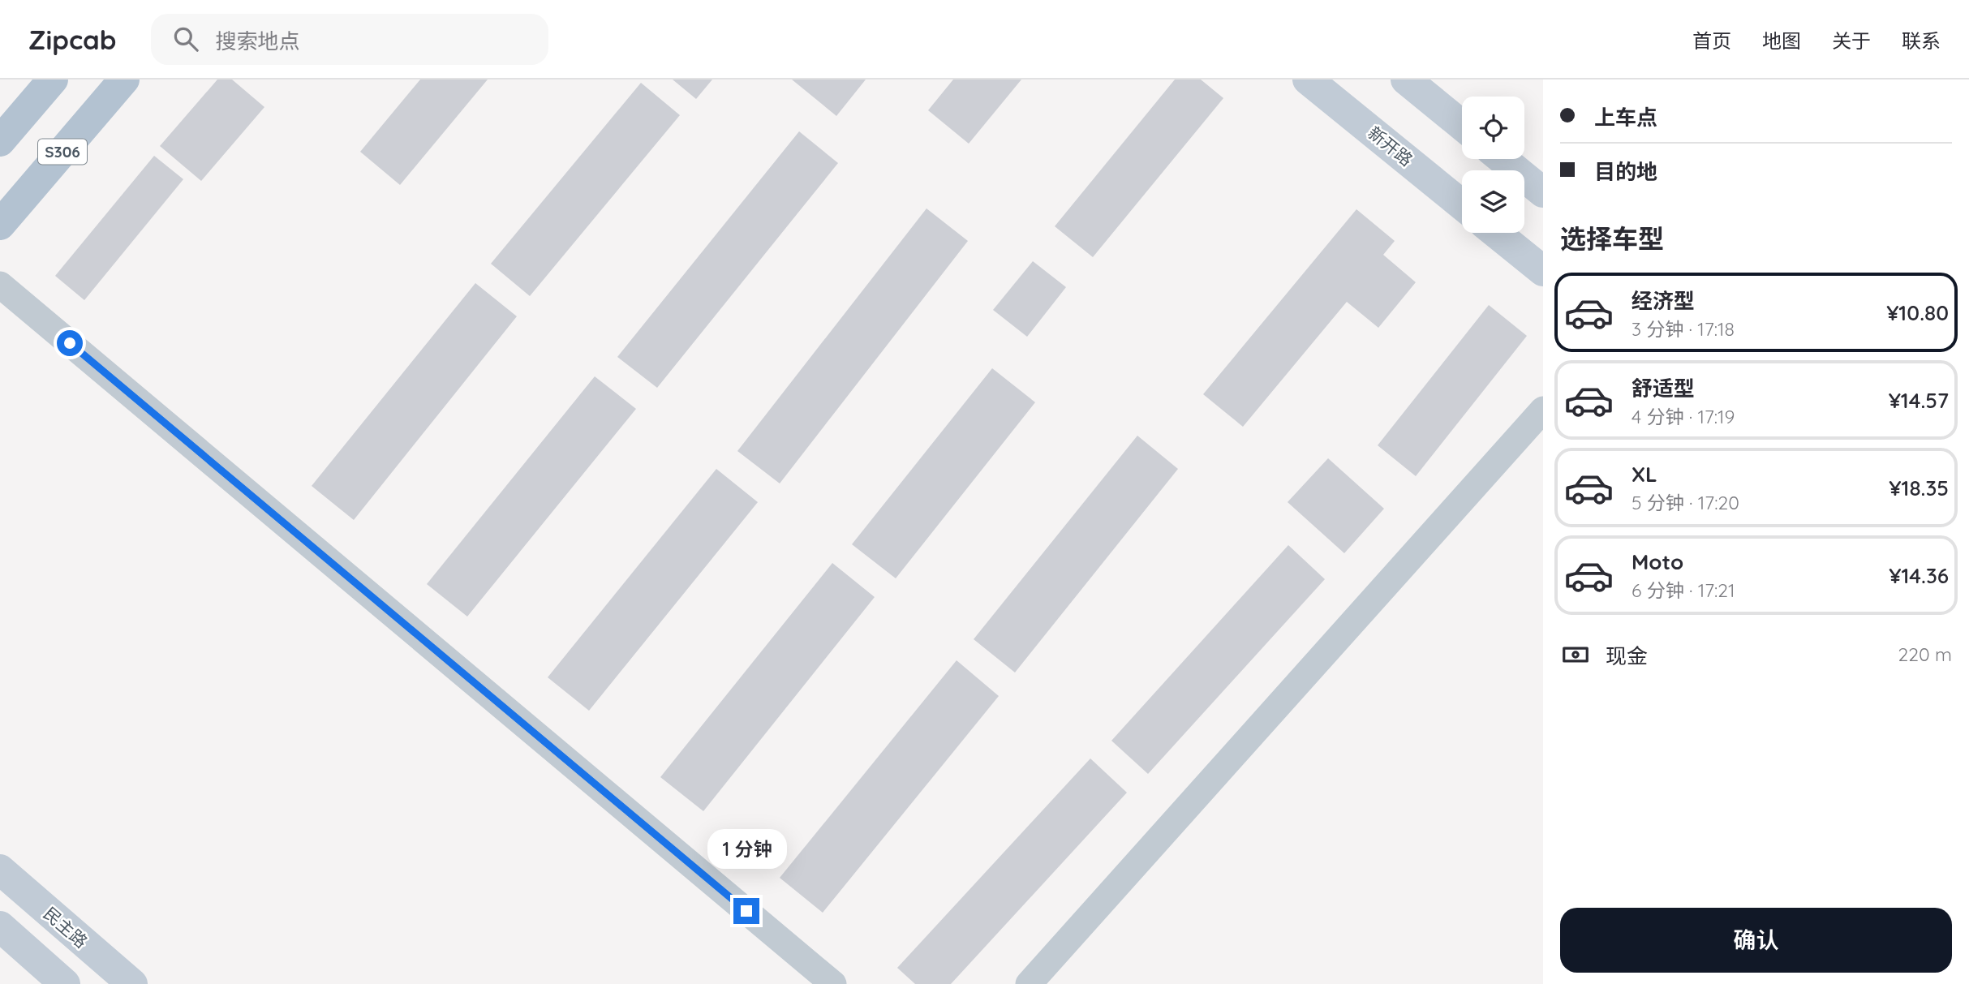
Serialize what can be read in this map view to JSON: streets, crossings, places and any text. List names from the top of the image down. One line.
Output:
{"streets":{"main road":["新开路","S306","民主路"]},"page":{"header":"Zipcab","search":"搜索地点","nav":["首页","地图","关于","联系"],"banner":["上车点","目的地"],"heading":"选择车型","list":[{"name":"经济型","note":"3 分钟 · 17:18","value":"¥10.80"},{"name":"舒适型","note":"4 分钟 · 17:19","value":"¥14.57"},{"name":"XL","note":"5 分钟 · 17:20","value":"¥18.35"},{"name":"Moto","note":"6 分钟 · 17:21","value":"¥14.36"}],"pay":["现金","220 m"],"bubble":"1 分钟","buttons":"确认"}}
